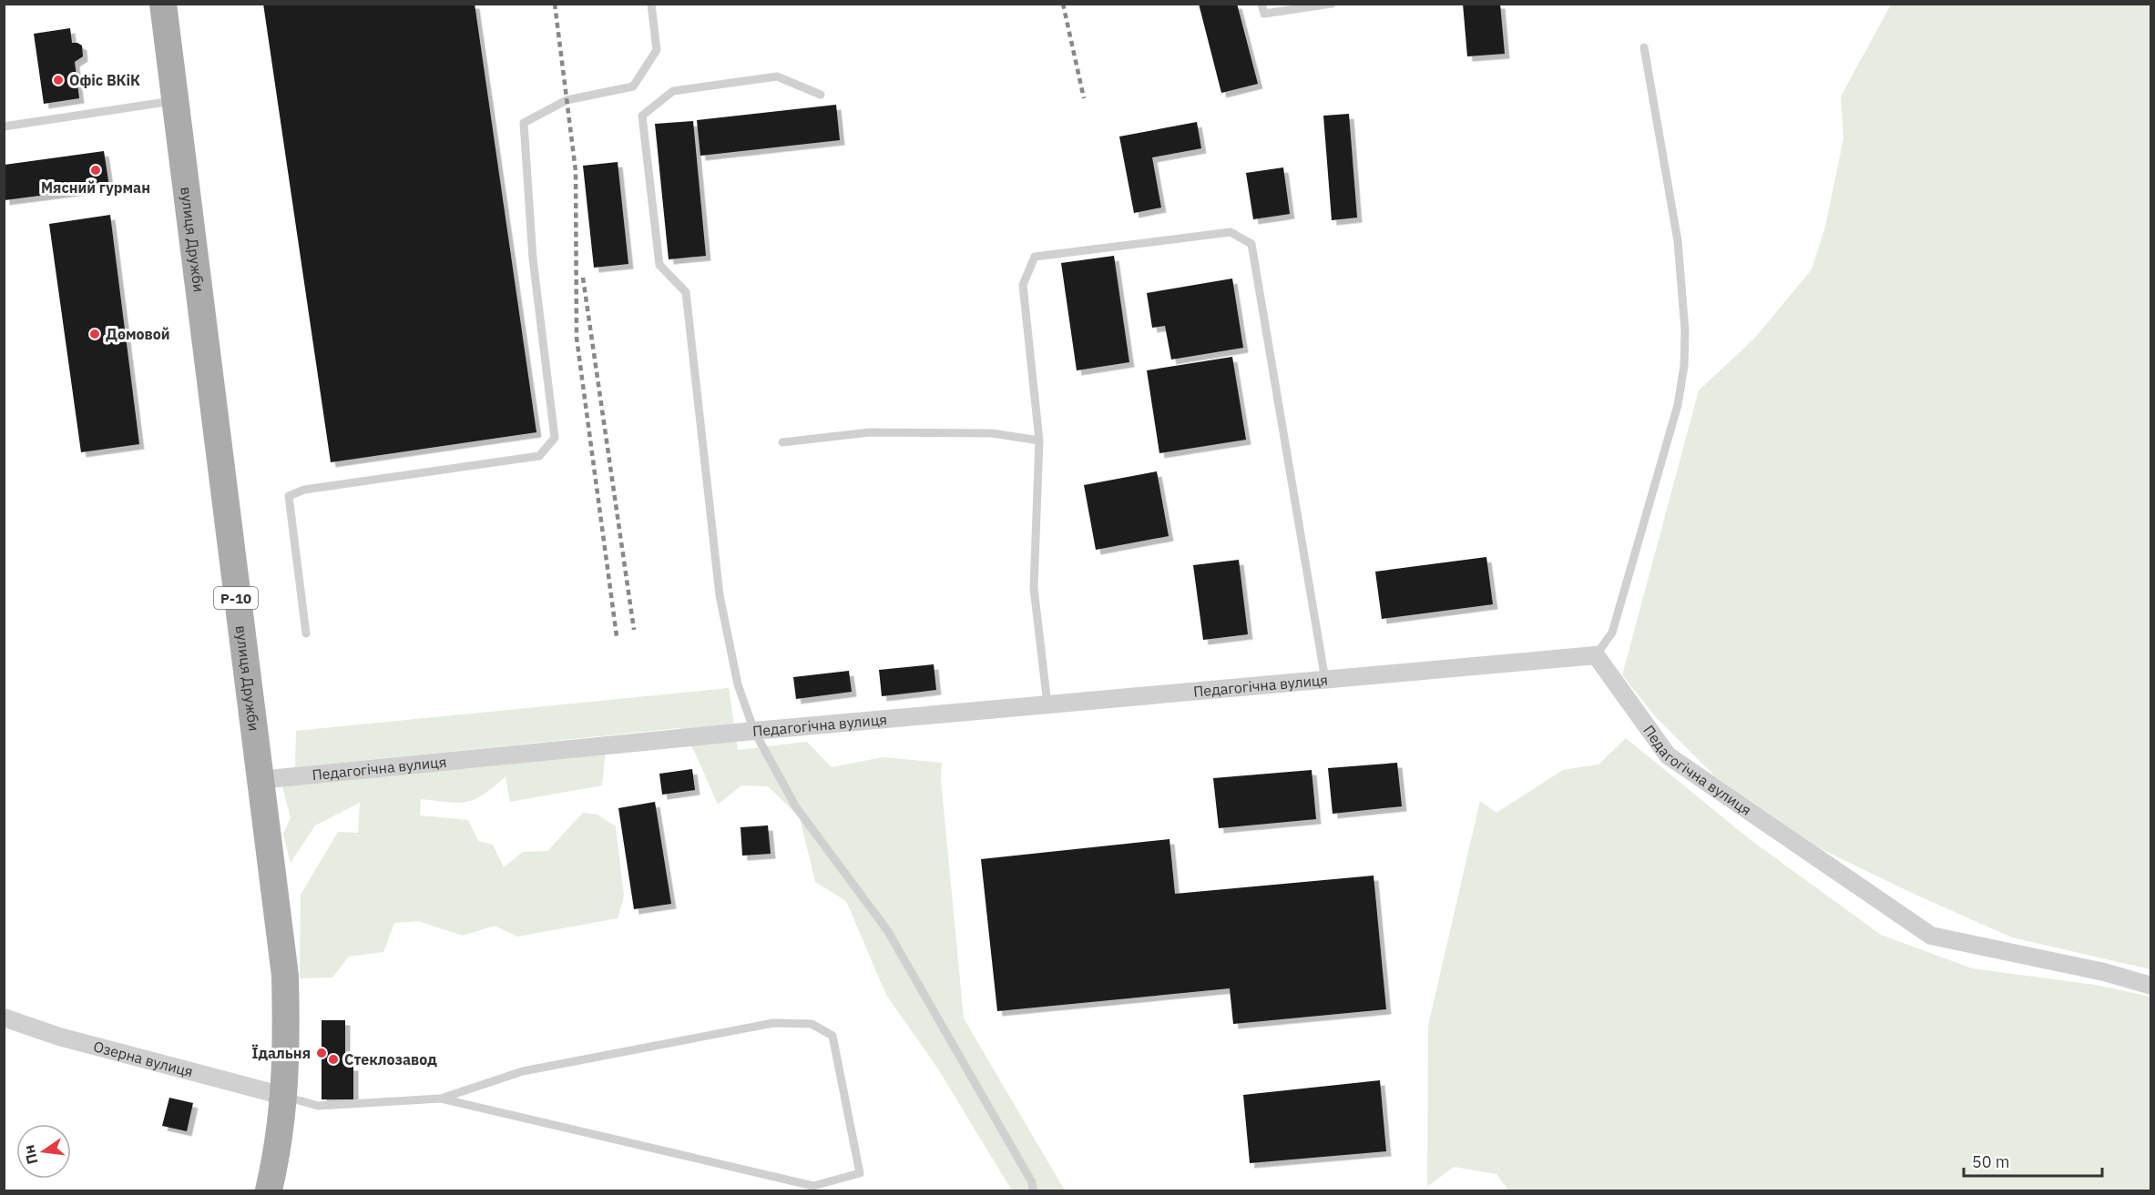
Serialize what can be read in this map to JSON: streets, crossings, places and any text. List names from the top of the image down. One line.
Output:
{"streets":{"main road":["вулиця Дружби","Р-10"],"street":["Педагогічна вулиця","Озерна вулиця"]},"crossings":[["вулиця Дружби","Педагогічна вулиця"],["вулиця Дружби","Озерна вулиця"]],"places":["Офіс ВКіК","Мясний гурман","Домовой","Їдальня","Стеклозавод"],"scale_bar":"50 m","north":"left"}
